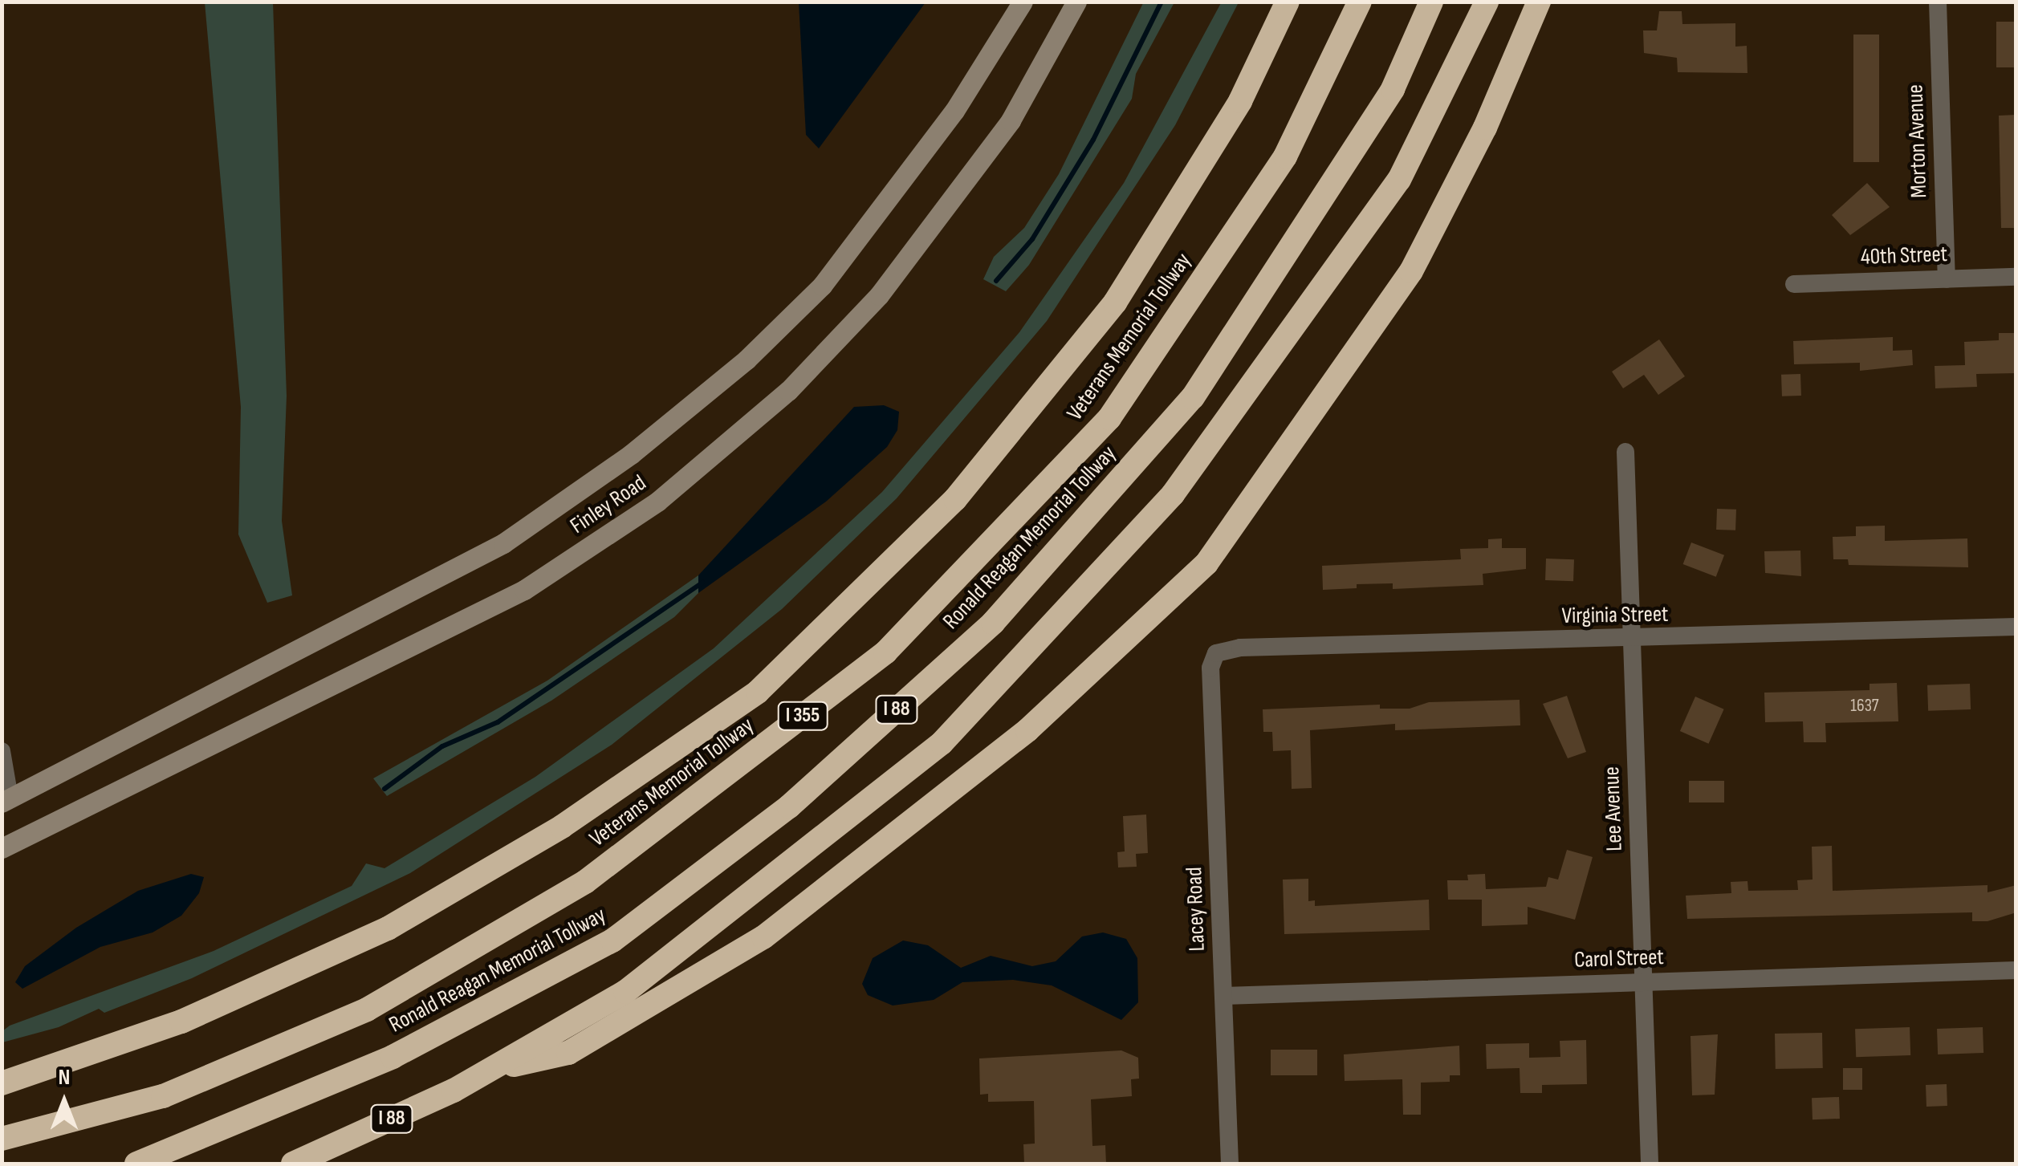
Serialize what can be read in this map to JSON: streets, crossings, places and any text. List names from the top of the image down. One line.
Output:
{"streets":{"highway":["Veterans Memorial Tollway","Ronald Reagan Memorial Tollway","I 88","I 355"],"main road":["Finley Road"],"street":["Morton Avenue","40th Street","Virginia Street","Lee Avenue","Lacey Road","Carol Street"]},"crossings":[["Morton Avenue","40th Street"],["Virginia Street","Lee Avenue"],["Virginia Street","Lacey Road"],["Lee Avenue","Carol Street"],["Lacey Road","Carol Street"]],"house_numbers":["1637"],"north":"top"}
